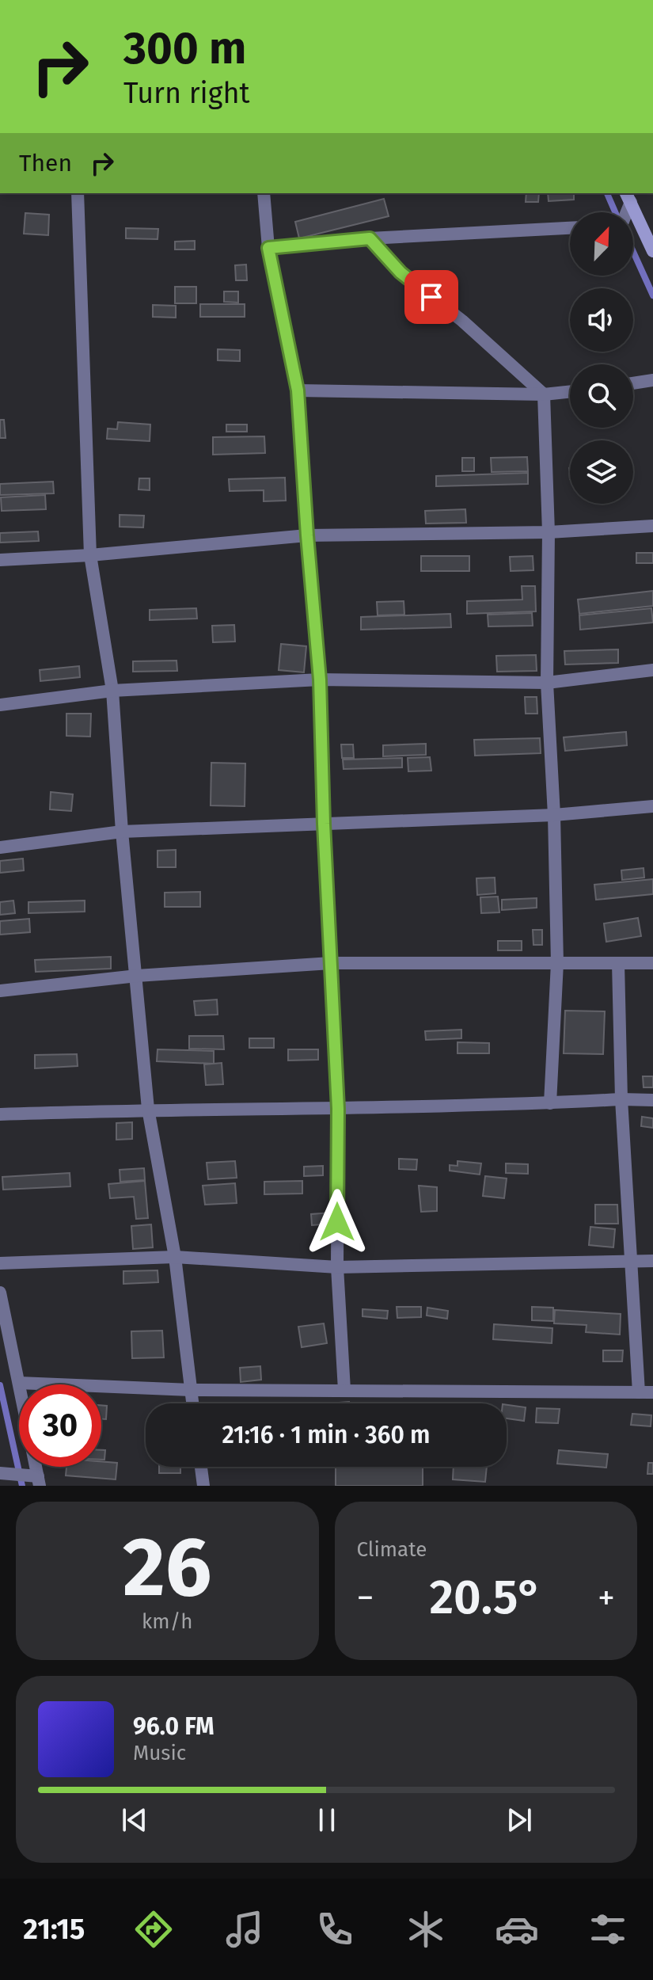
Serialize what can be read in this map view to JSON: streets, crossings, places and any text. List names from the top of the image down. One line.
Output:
{"north":"top right","page":{"turn":["300 m","Turn right"],"then":"Then","limit":"30","trip":"21:16 · 1 min · 360 m","tile":[["26","km/h"],"Climate"],"heat":["−","20.5°","+"],"song":["96.0 FM","Music"],"tabs":"21:15"}}
